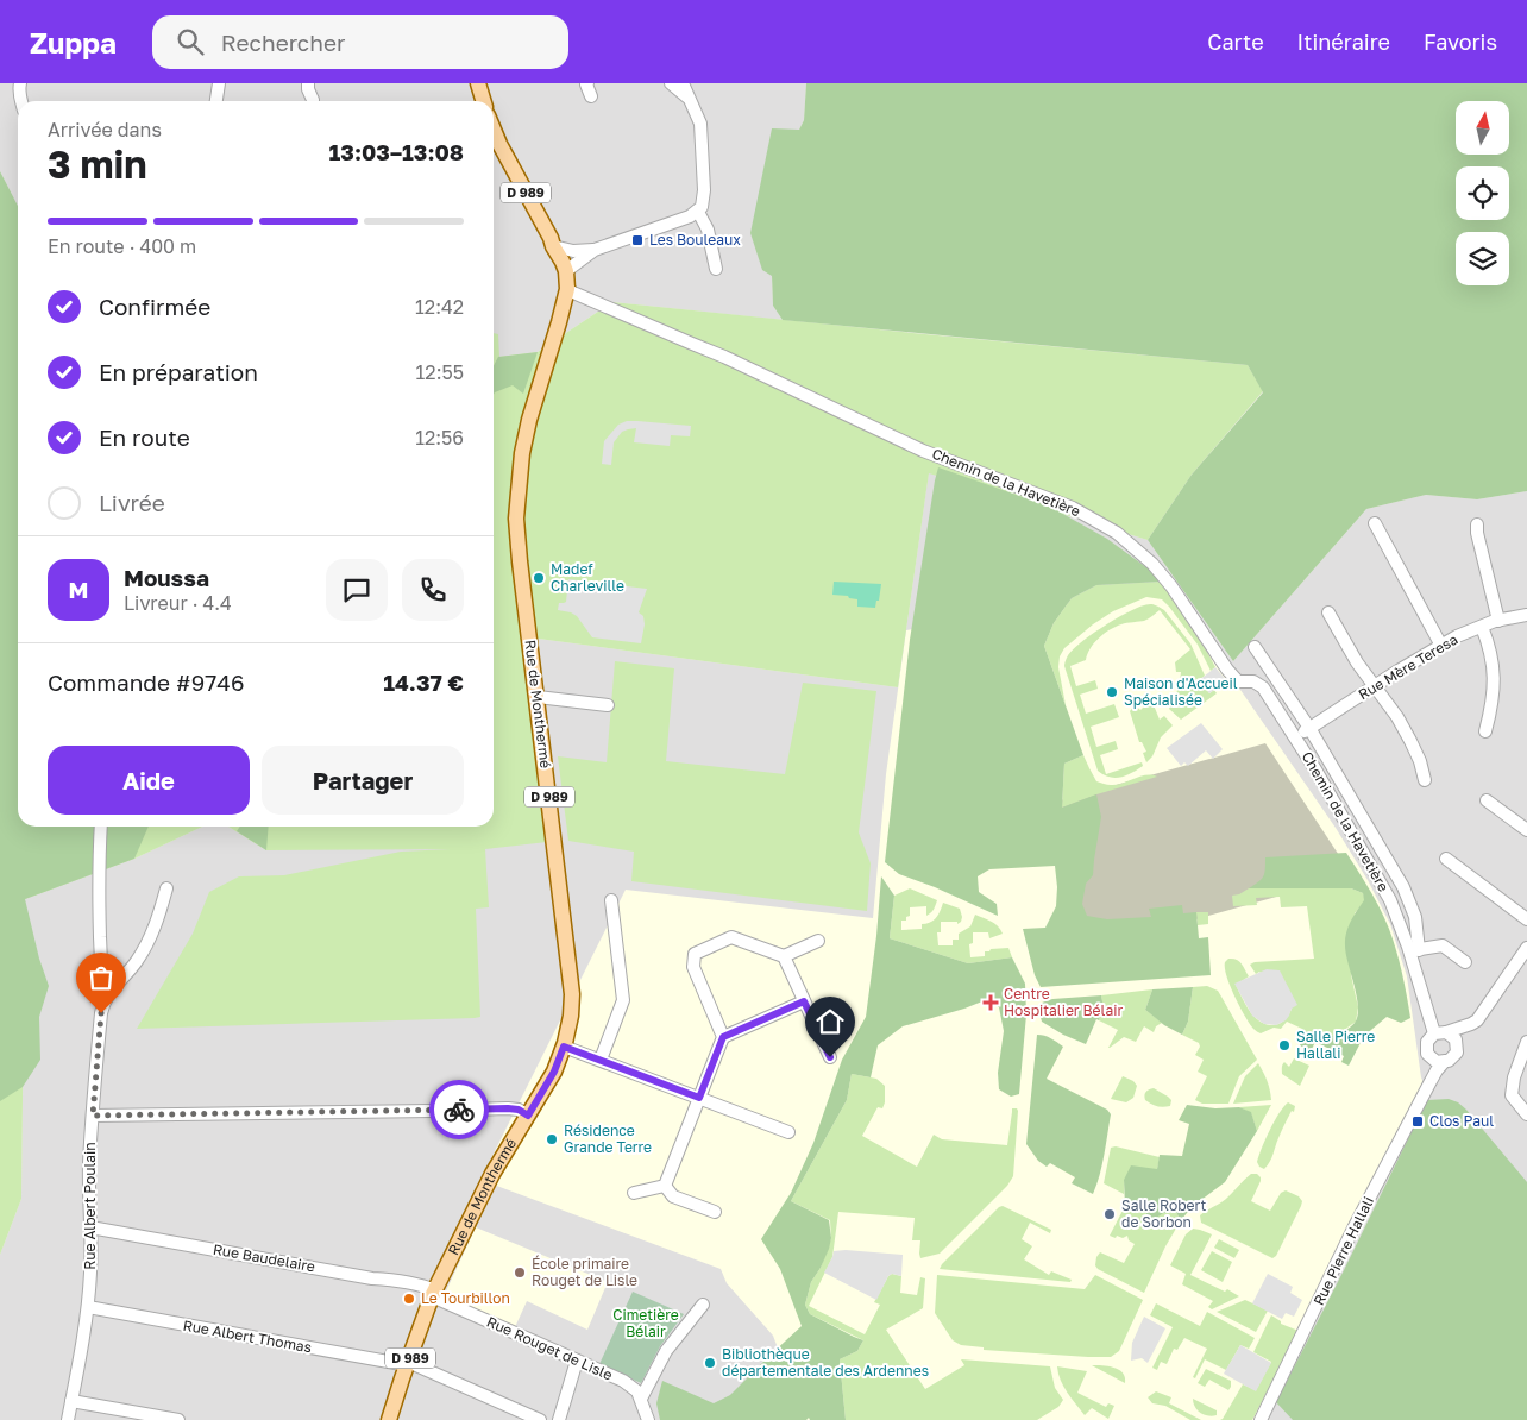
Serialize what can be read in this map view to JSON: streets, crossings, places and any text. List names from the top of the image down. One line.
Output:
{"streets":{"main road":["D 989","Rue de Monthermé"],"street":["Chemin de la Havetière","Rue Mère Teresa","Rue Albert Poulain","Rue Pierre Hallali","Rue Baudelaire","Rue Albert Thomas","Rue Rouget de Lisle"]},"crossings":[["Chemin de la Havetière","Rue Mère Teresa"],["Chemin de la Havetière","Rue de Monthermé"],["Chemin de la Havetière","Rue Pierre Hallali"],["Rue de Monthermé","Rue Baudelaire"],["Rue de Monthermé","Rue Albert Thomas"],["Rue de Monthermé","Rue Rouget de Lisle"],["Rue Albert Poulain","Rue Baudelaire"],["Rue Albert Poulain","Rue Albert Thomas"],["Rue Baudelaire","Rue Rouget de Lisle"]],"parks":["Cimetière Bélair"],"places":{"transit":["Les Bouleaux","Clos Paul"],"other":["Madef Charleville","Maison d'Accueil Spécialisée","Salle Pierre Hallali","Résidence Grande Terre","Salle Robert de Sorbon","École primaire Rouget de Lisle","Le Tourbillon","Bibliothèque départementale des Ardennes"],"health":["Centre Hospitalier Bélair"]},"north":"top","page":{"header":"Zuppa","search":"Rechercher","nav":["Carte","Itinéraire","Favoris"],"heading":["3 min","Arrivée dans","13:03–13:08"],"panel":["Moussa","Livreur · 4.4","Commande #9746","14.37 €"],"bar":"En route · 400 m","list":[["Confirmée","12:42"],["En préparation","12:55"],["En route","12:56"],"Livrée"],"round":"M","buttons":["Aide","Partager"]}}
